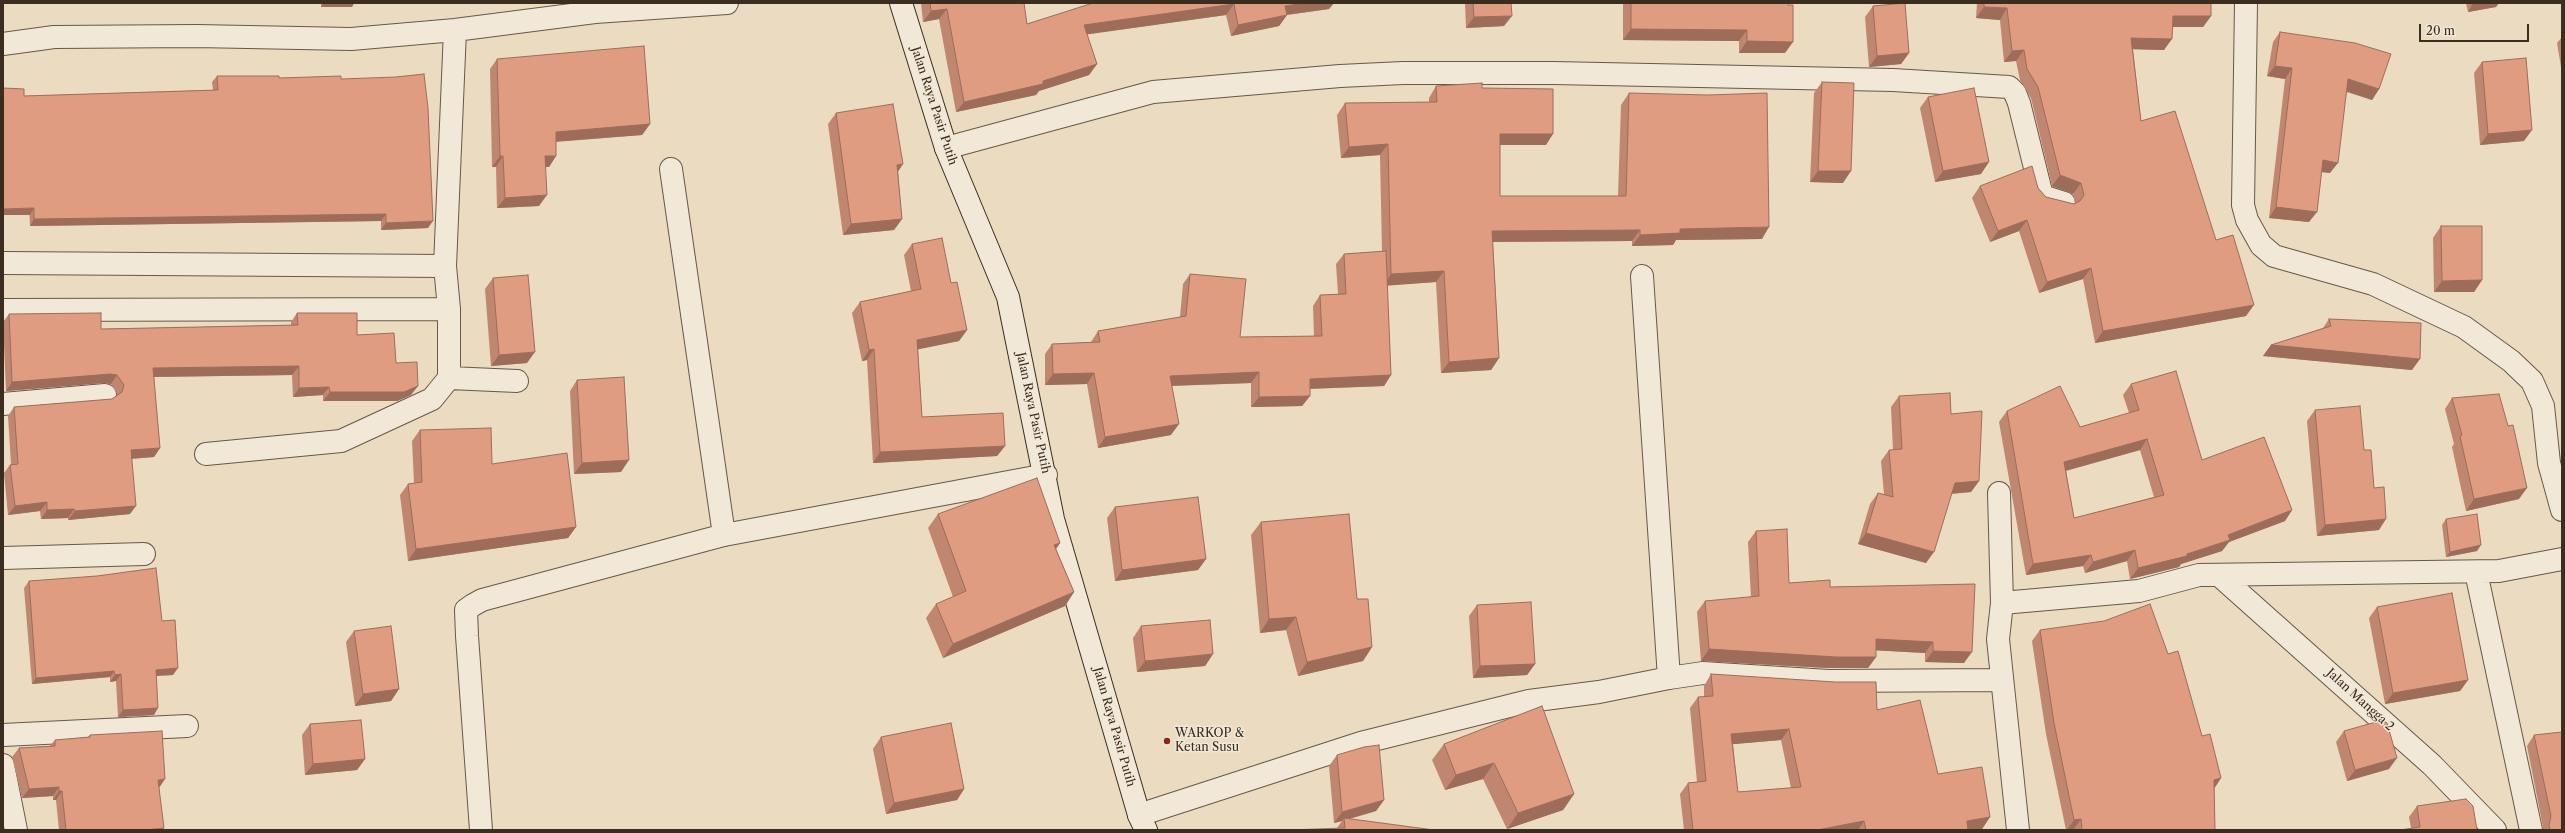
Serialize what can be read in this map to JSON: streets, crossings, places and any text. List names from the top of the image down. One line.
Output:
{"streets":{"street":["Jalan Raya Pasir Putih","Jalan Mangga 2"]},"places":["WARKOP & Ketan Susu"],"scale_bar":"20 m"}
